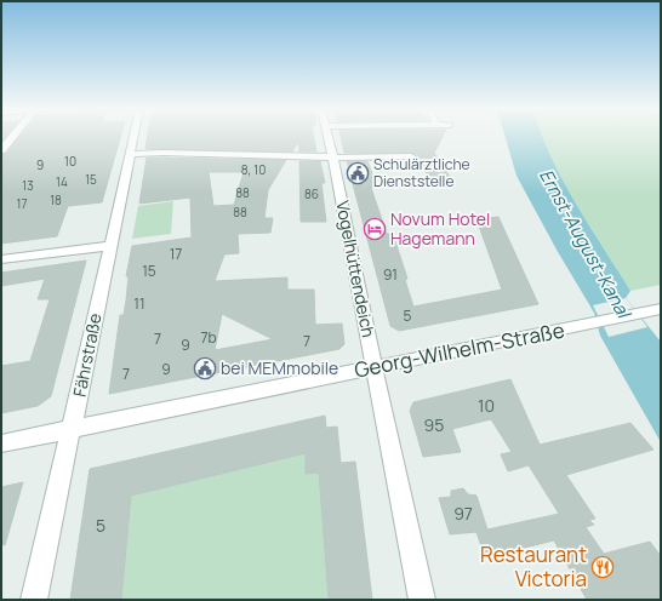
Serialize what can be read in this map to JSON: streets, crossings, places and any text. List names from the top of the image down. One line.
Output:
{"streets":{"street":["Vogelhüttendeich","Georg-Wilhelm-Straße","Fährstraße"]},"crossings":[["Vogelhüttendeich","Georg-Wilhelm-Straße"],["Georg-Wilhelm-Straße","Fährstraße"]],"water":["Ernst-August-Kanal"],"places":{"public building":["Schulärztliche Dienststelle","bei MEMmobile"],"hotel":["Novum Hotel Hagemann"],"restaurant":["Restaurant Victoria"]},"house_numbers":["10","9","8, 10","15","14","13","88","86","18","17","88","17","15","91","11","5","7b","7","7","9","9","7","10","95","97","5"]}
